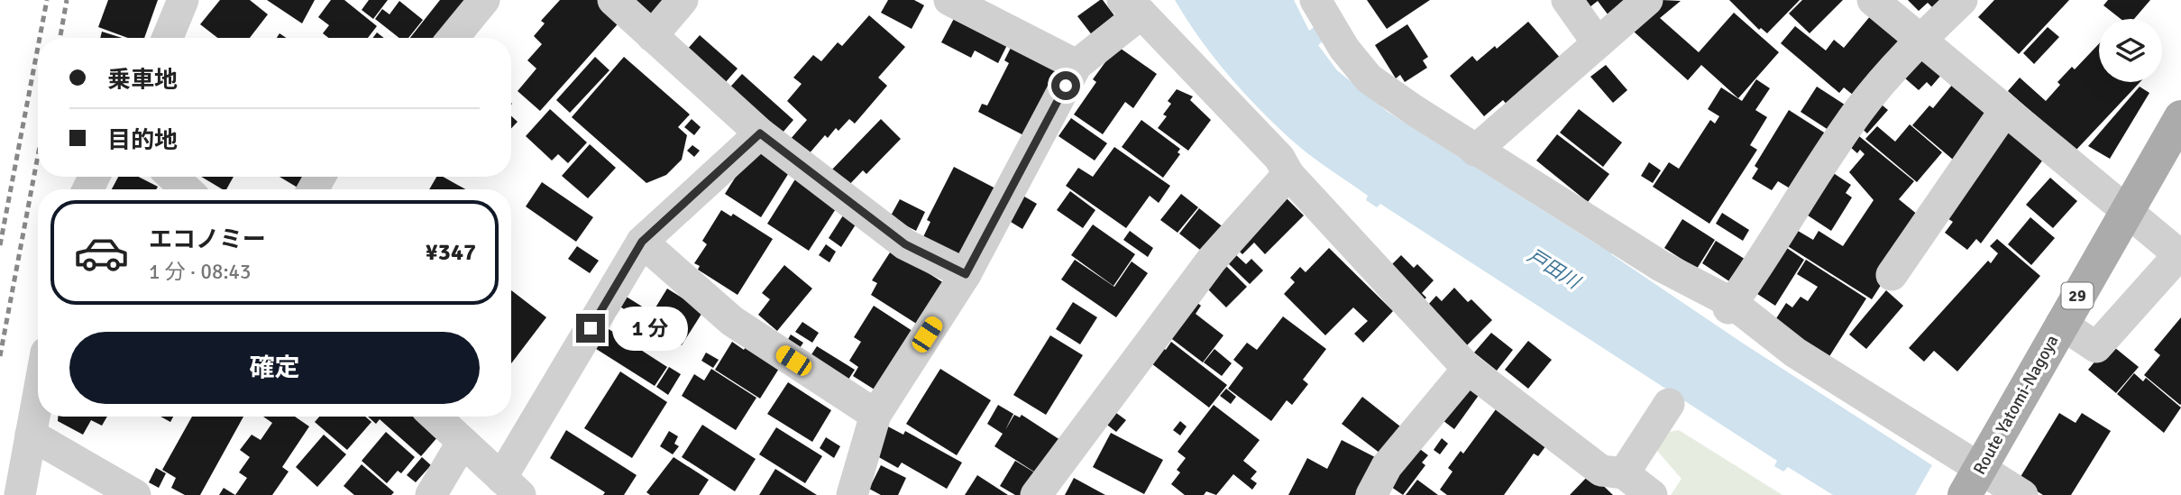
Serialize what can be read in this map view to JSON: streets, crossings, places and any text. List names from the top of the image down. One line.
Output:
{"streets":{"main road":["29","Route Yatomi-Nagoya"]},"water":["戸田川"],"page":{"banner":["乗車地","目的地"],"list":[{"name":"エコノミー","note":"1 分 · 08:43","value":"¥347"}],"bubble":"1 分","buttons":"確定"}}
